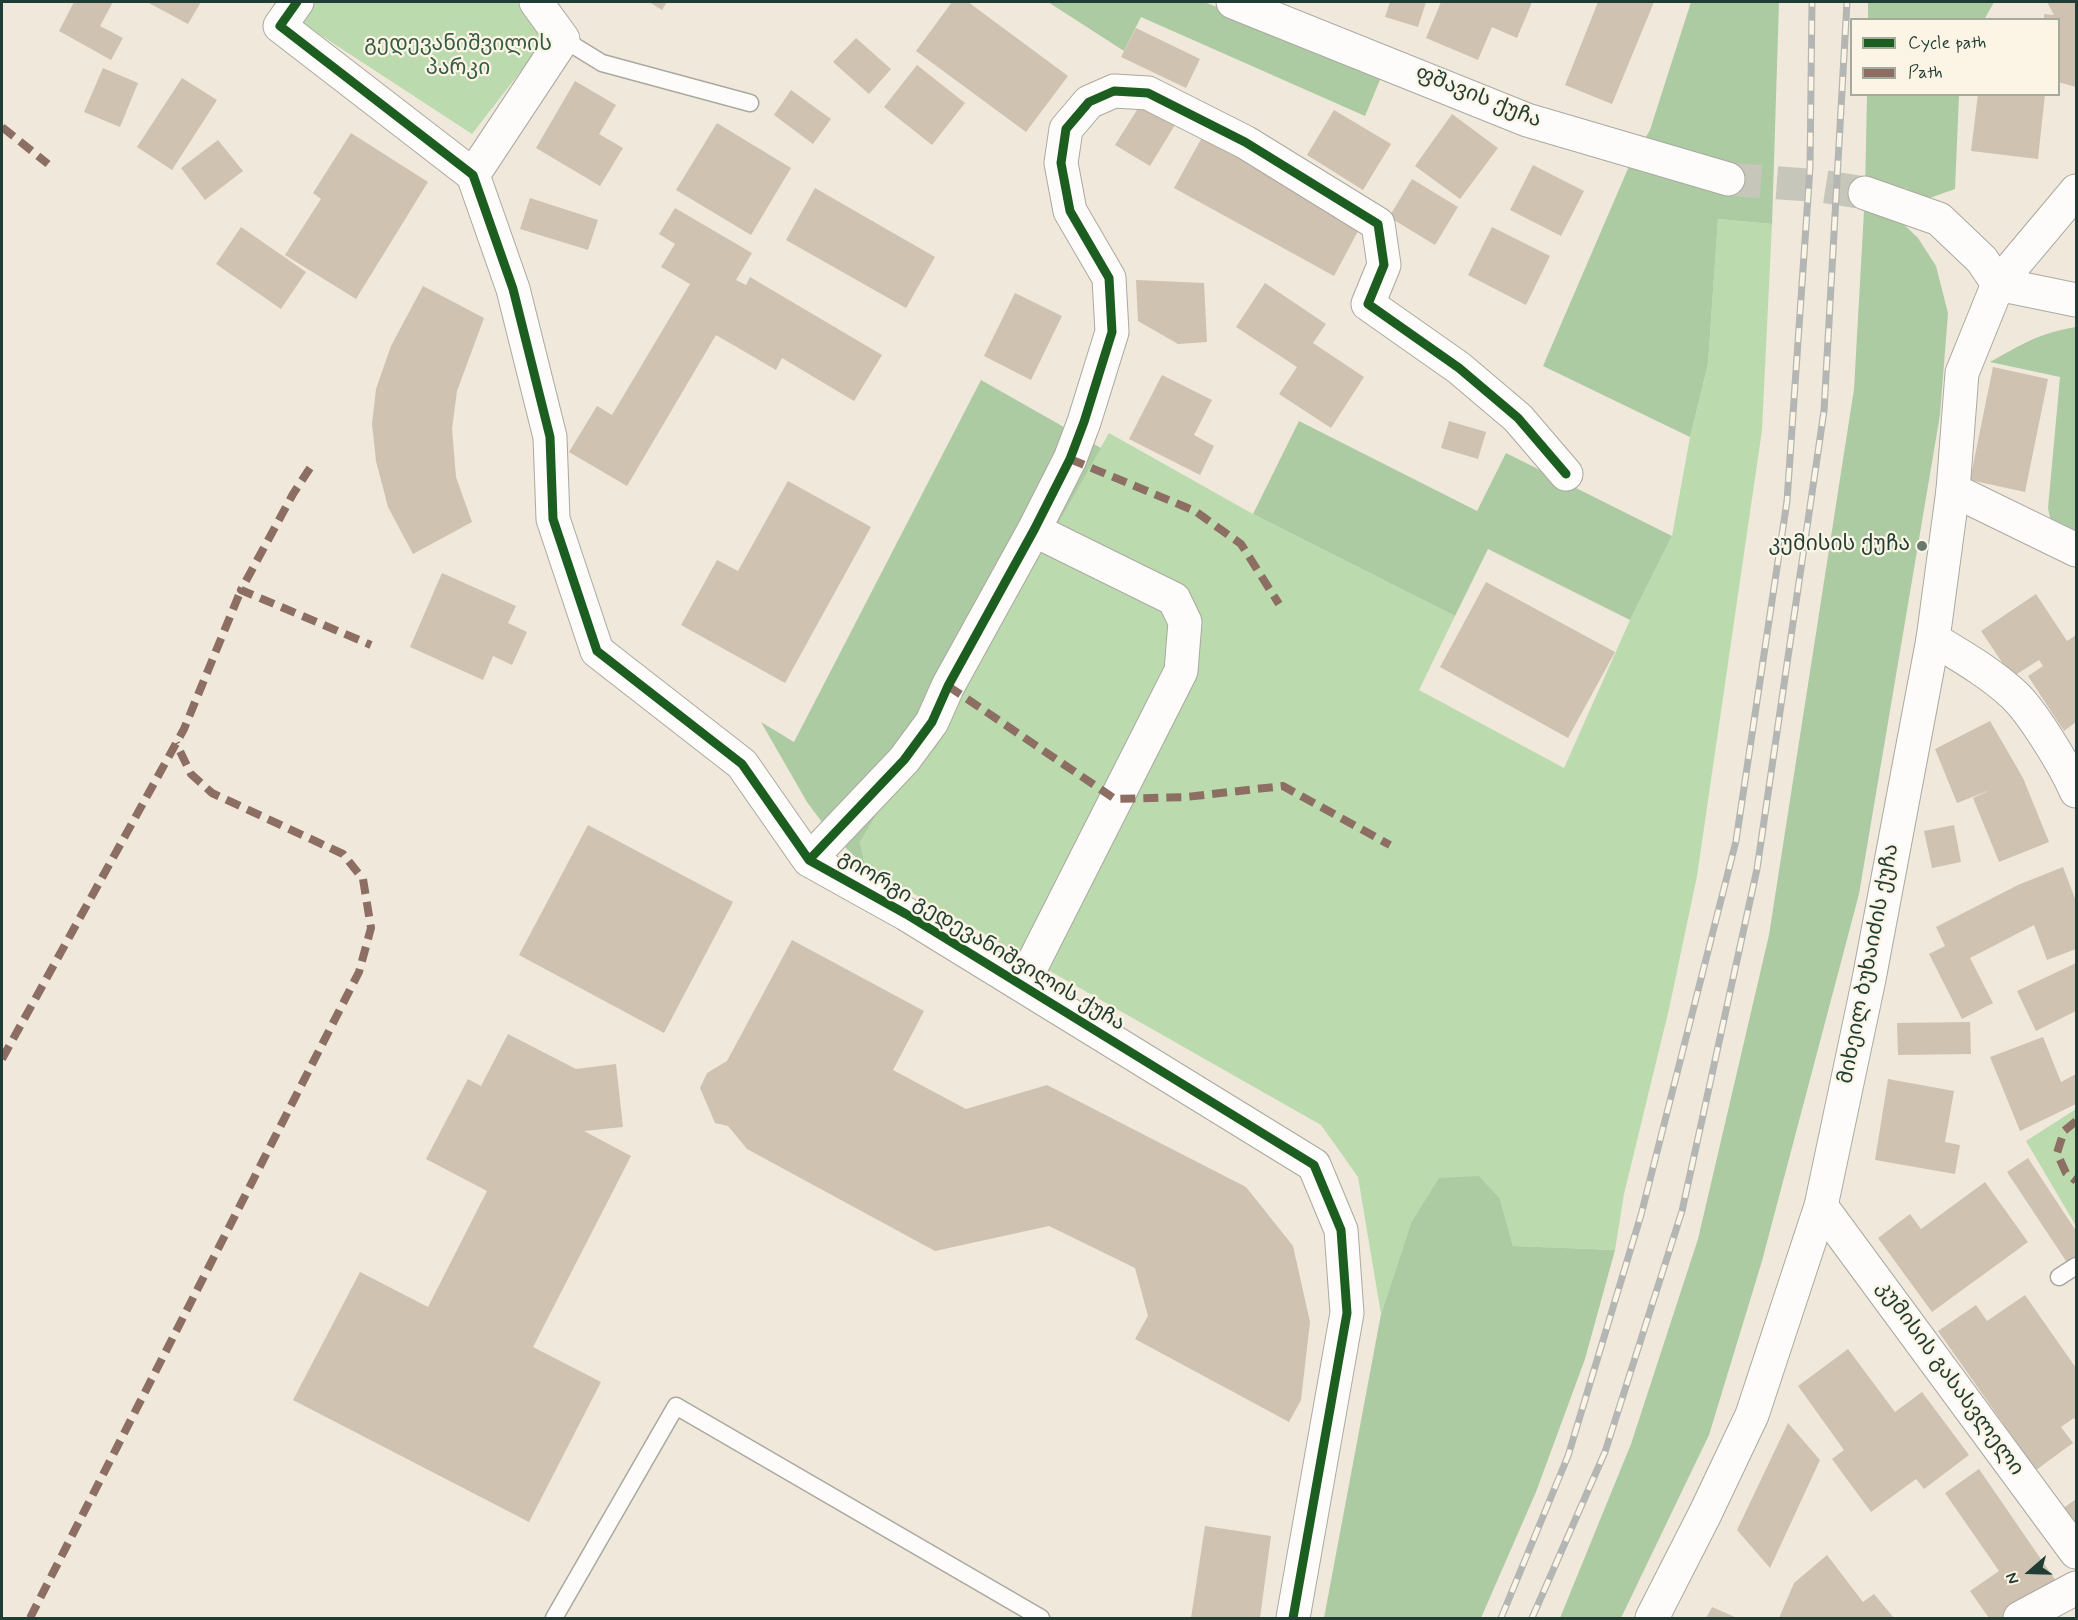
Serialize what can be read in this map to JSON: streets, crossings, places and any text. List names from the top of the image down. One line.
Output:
{"streets":{"street":["ფშავის ქუჩა","გიორგი გედევანიშვილის ქუჩა","მიხეილ ბუხაიძის ქუჩა","კუმისის გასასვლელი"]},"crossings":[["მიხეილ ბუხაიძის ქუჩა","კუმისის გასასვლელი"]],"parks":["გედევანიშვილის პარკი"],"places":["კუმისის ქუჩა"],"legend":["Cycle path","Path"],"north":"left"}
